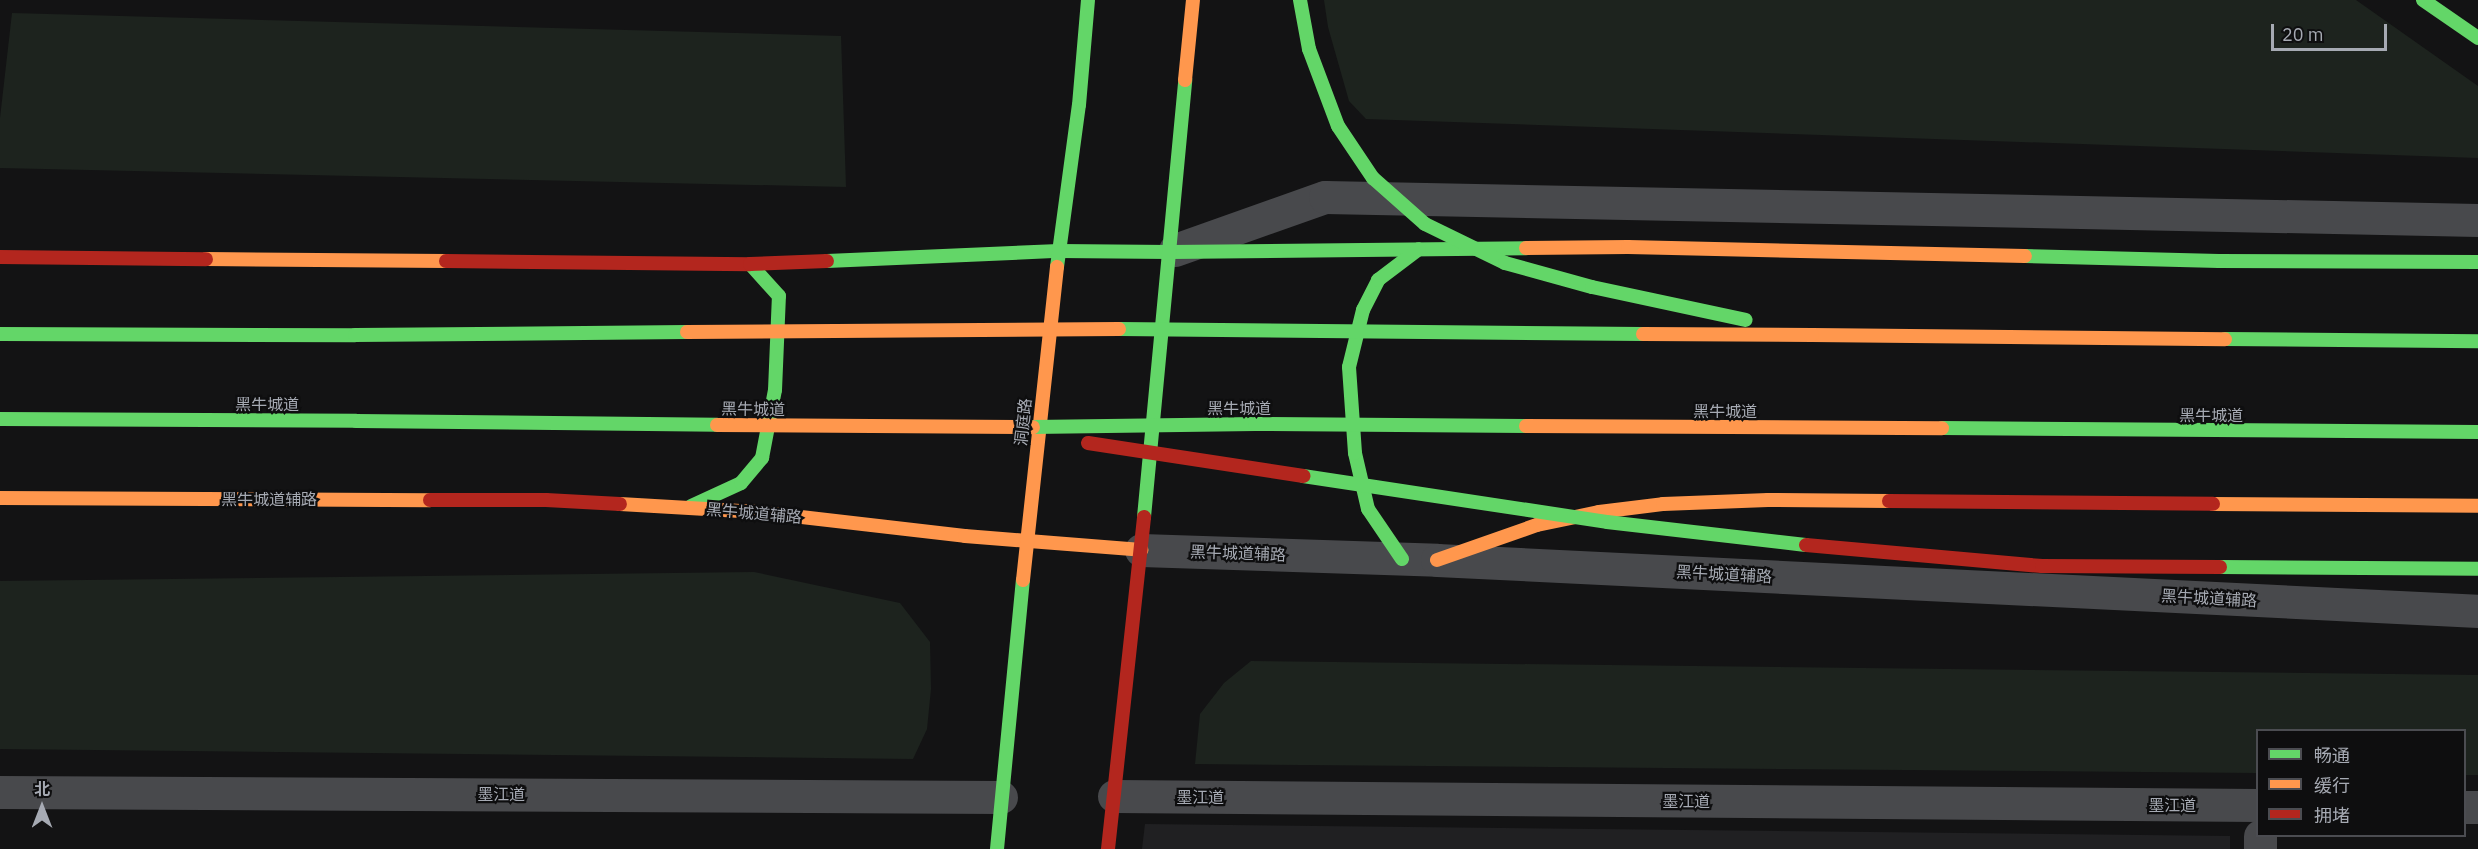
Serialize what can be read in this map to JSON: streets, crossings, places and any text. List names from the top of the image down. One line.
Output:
{"streets":{"main road":["黑牛城道","洞庭路","黑牛城道辅路"],"street":["墨江道"]},"crossings":[["洞庭路","黑牛城道辅路"],["洞庭路","墨江道"]],"legend":["畅通","缓行","拥堵"],"scale_bar":"20 m","north":"top"}
